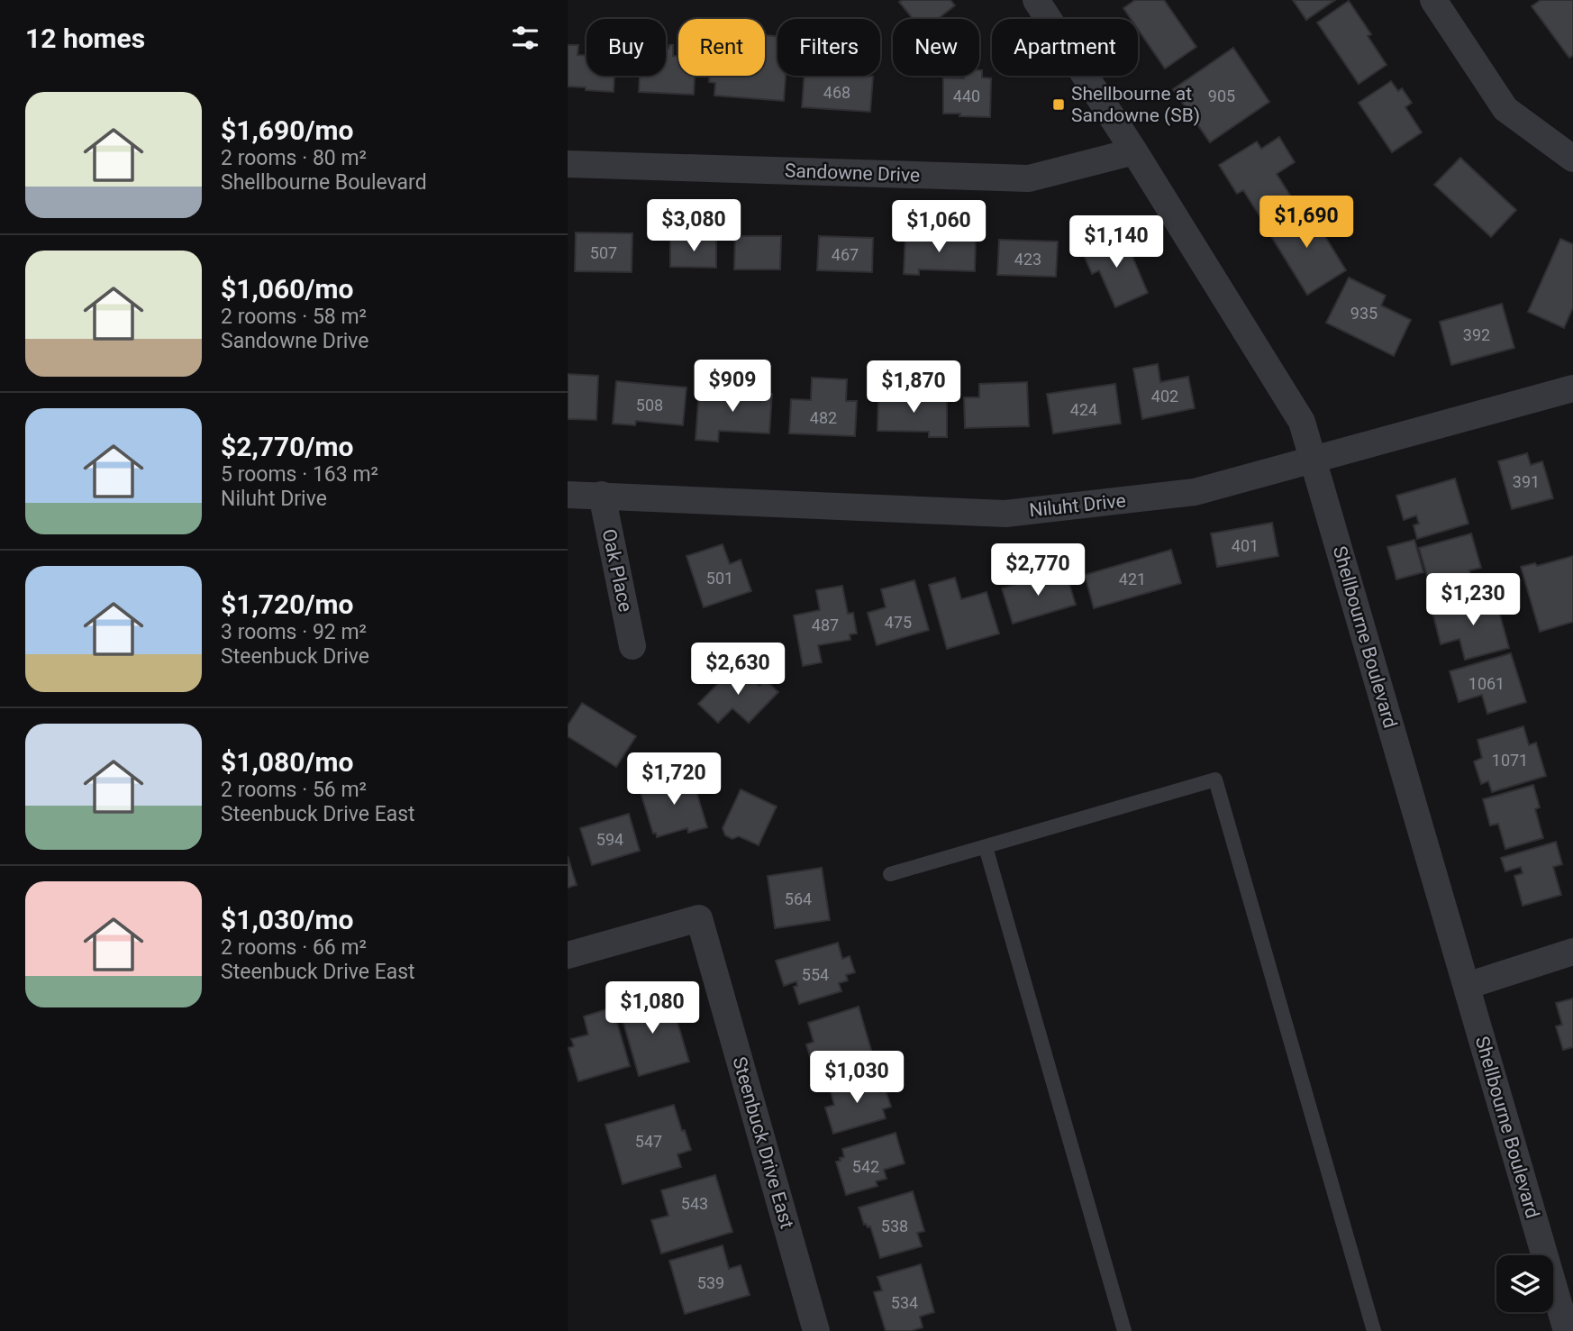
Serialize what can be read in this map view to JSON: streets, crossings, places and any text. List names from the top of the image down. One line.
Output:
{"streets":{"street":["Sandowne Drive","Niluht Drive","Oak Place","Shellbourne Boulevard","Steenbuck Drive East"]},"crossings":[["Sandowne Drive","Shellbourne Boulevard"],["Niluht Drive","Oak Place"],["Niluht Drive","Shellbourne Boulevard"]],"places":{"transit":["Shellbourne at Sandowne (SB)"]},"house_numbers":["468","440","905","507","467","423","935","392","402","508","424","482","391","401","501","421","475","487","1061","1071","594","564","554","547","542","543","538","539","534"],"page":{"heading":"12 homes","chip":["Buy","Rent","Filters","New","Apartment"],"list":[{"name":"$1,690/mo","note":"2 rooms · 80 m² · Shellbourne Boulevard"},{"name":"$1,060/mo","note":"2 rooms · 58 m² · Sandowne Drive"},{"name":"$2,770/mo","note":"5 rooms · 163 m² · Niluht Drive"},{"name":"$1,720/mo","note":"3 rooms · 92 m² · Steenbuck Drive"},{"name":"$1,080/mo","note":"2 rooms · 56 m² · Steenbuck Drive East"},{"name":"$1,030/mo","note":"2 rooms · 66 m² · Steenbuck Drive East"}],"price":["$1,690","$3,080","$1,060","$1,140","$909","$1,870","$2,770","$1,230","$2,630","$1,720","$1,080","$1,030"]}}
